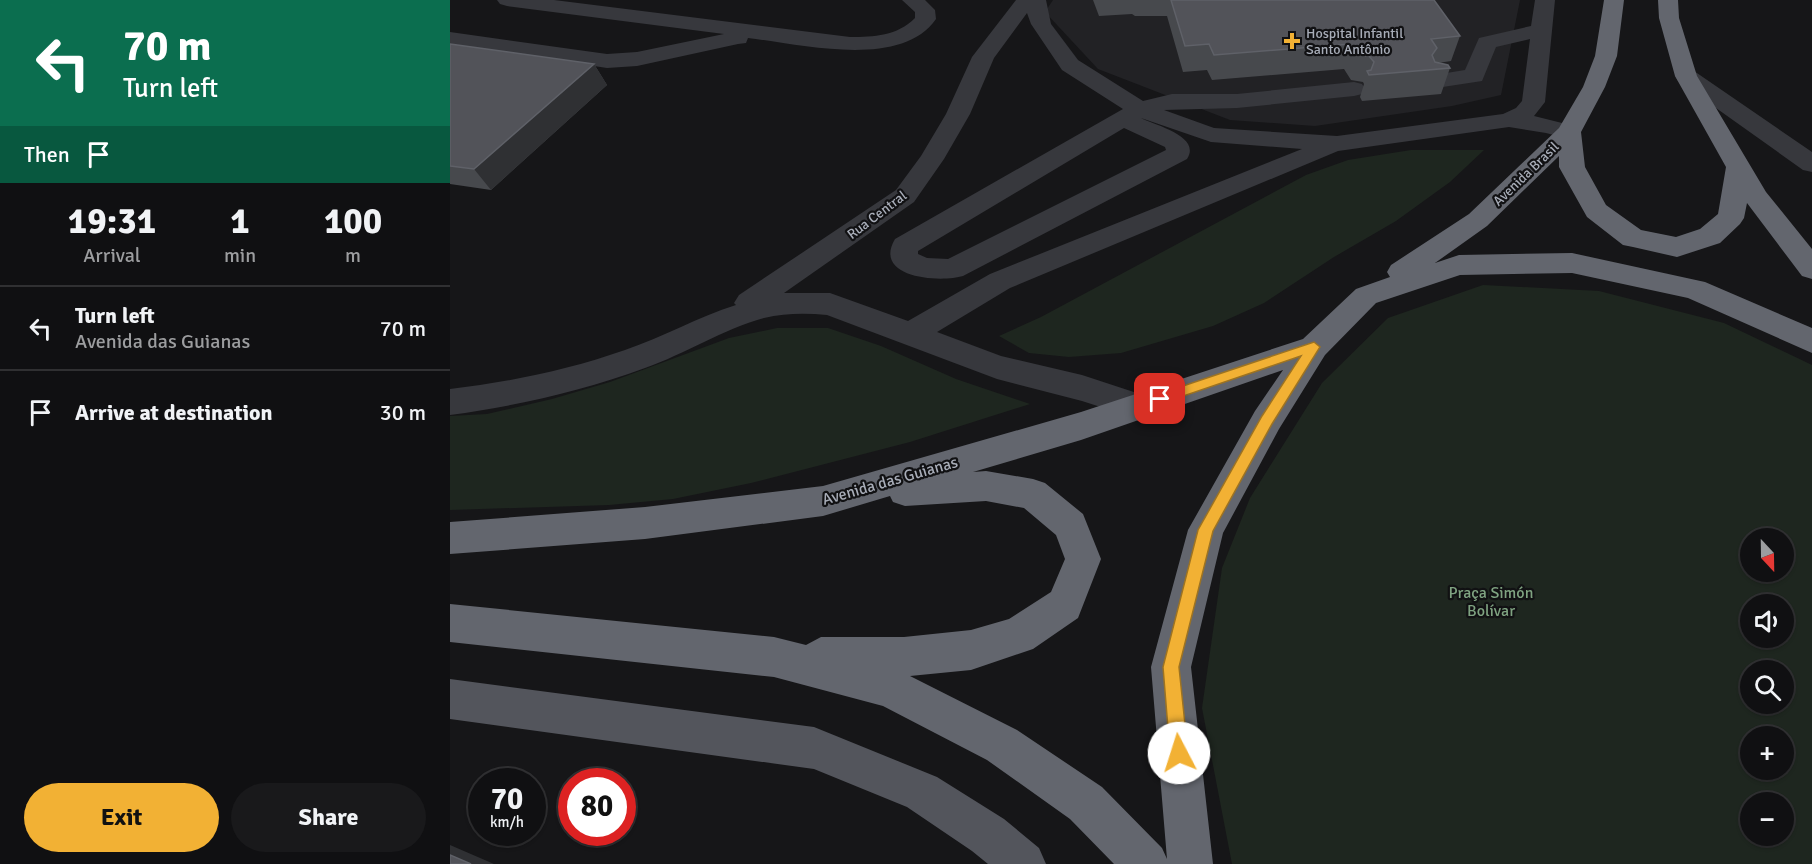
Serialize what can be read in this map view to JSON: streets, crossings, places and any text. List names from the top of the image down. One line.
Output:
{"streets":{"highway":["Avenida Brasil","Avenida das Guianas"],"street":["Rua Central"]},"crossings":[["Avenida Brasil","Avenida das Guianas"]],"parks":["Praça Simón Bolívar"],"places":{"health":["Hospital Infantil Santo Antônio"]},"north":"bottom","page":{"turn":["70 m","Turn left"],"then":"Then","eta":["19:31","Arrival","1","min","100","m"],"list":[{"name":"Turn left","note":"Avenida das Guianas","value":"70 m"},{"name":"Arrive at destination","value":"30 m"}],"map_buttons":["+","−"],"speed":"70 km/h","limit":"80","buttons":["Exit","Share"]}}
